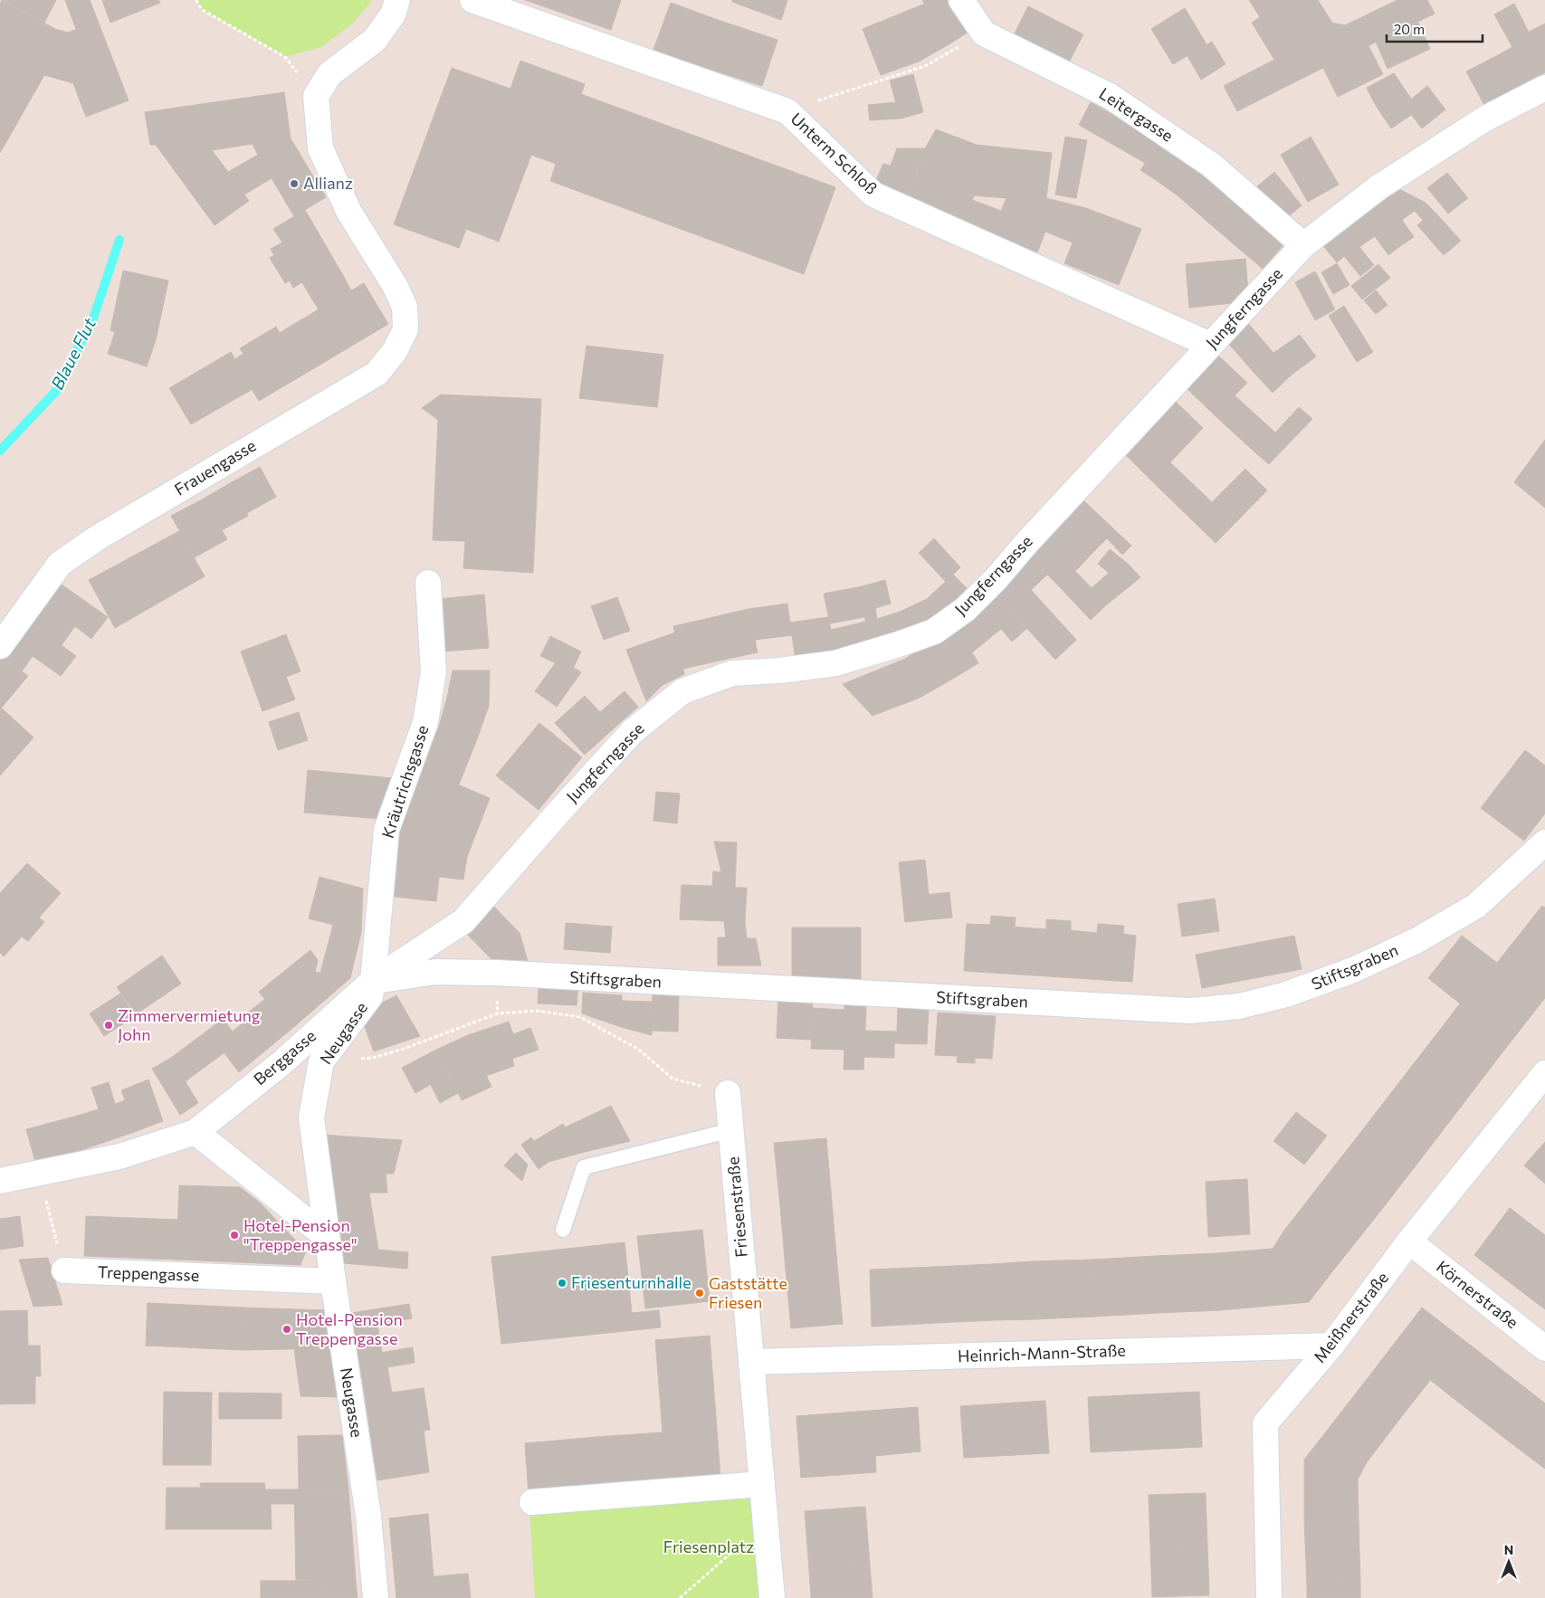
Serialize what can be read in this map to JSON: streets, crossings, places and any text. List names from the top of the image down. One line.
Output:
{"streets":{"street":["Leitergasse","Unterm Schloß","Jungferngasse","Frauengasse","Kräutrichsgasse","Stiftsgraben","Neugasse","Berggasse","Friesenstraße","Treppengasse","Körnerstraße","Meißnerstraße","Heinrich-Mann-Straße"]},"crossings":[["Leitergasse","Jungferngasse"],["Unterm Schloß","Jungferngasse"],["Jungferngasse","Kräutrichsgasse"],["Jungferngasse","Stiftsgraben"],["Jungferngasse","Neugasse"],["Jungferngasse","Berggasse"],["Kräutrichsgasse","Stiftsgraben"],["Kräutrichsgasse","Neugasse"],["Kräutrichsgasse","Berggasse"],["Stiftsgraben","Neugasse"],["Stiftsgraben","Berggasse"],["Neugasse","Berggasse"],["Neugasse","Treppengasse"],["Friesenstraße","Heinrich-Mann-Straße"],["Körnerstraße","Meißnerstraße"],["Meißnerstraße","Heinrich-Mann-Straße"]],"water":["Blaue Flut"],"parks":["Friesenplatz"],"places":["Allianz","Zimmervermietung John","Hotel-Pension \"Treppengasse\"","Friesenturnhalle","Gaststätte Friesen","Hotel-Pension Treppengasse"],"scale_bar":"20 m","north":"top"}
